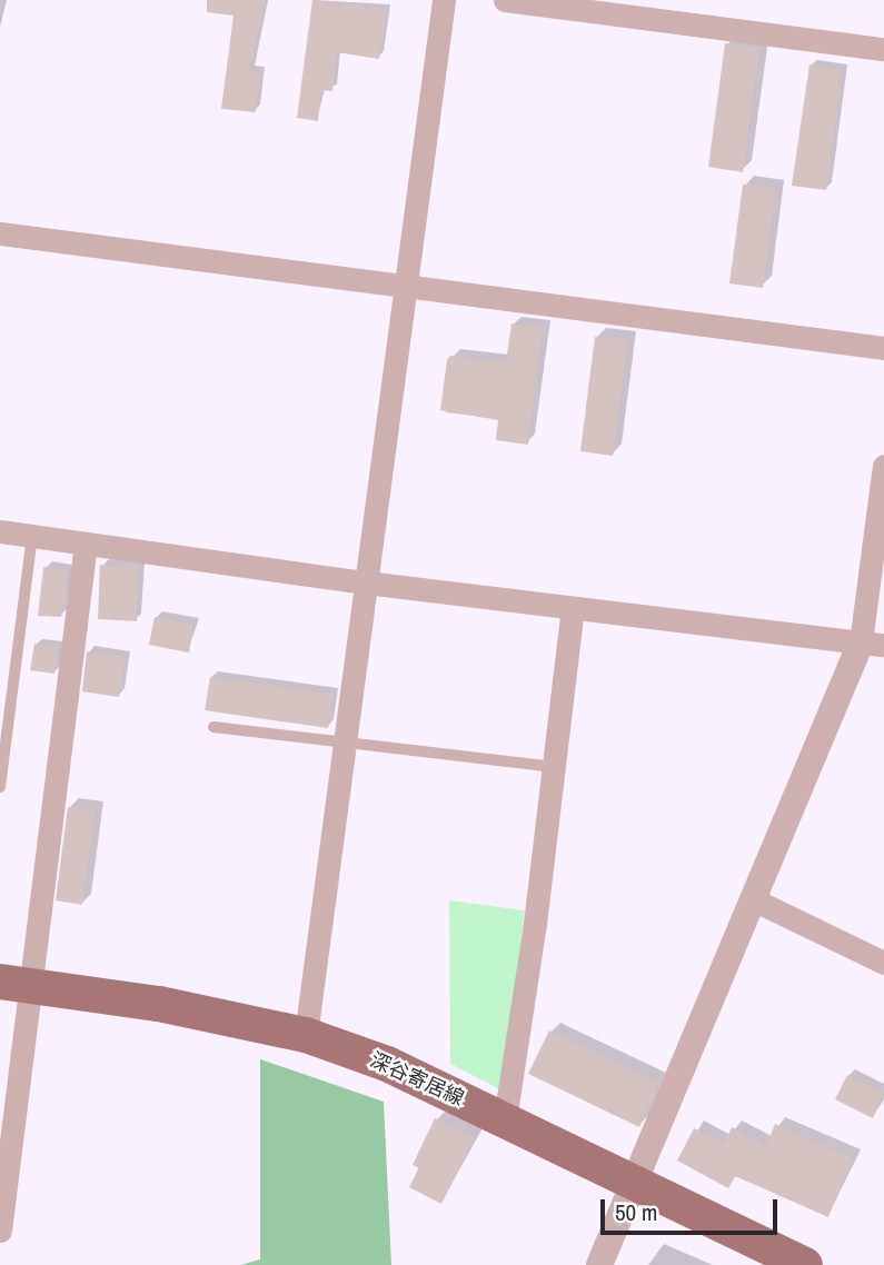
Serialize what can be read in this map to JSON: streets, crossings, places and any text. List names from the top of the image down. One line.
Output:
{"streets":{"main road":["深谷寄居線"]},"scale_bar":"50 m"}
